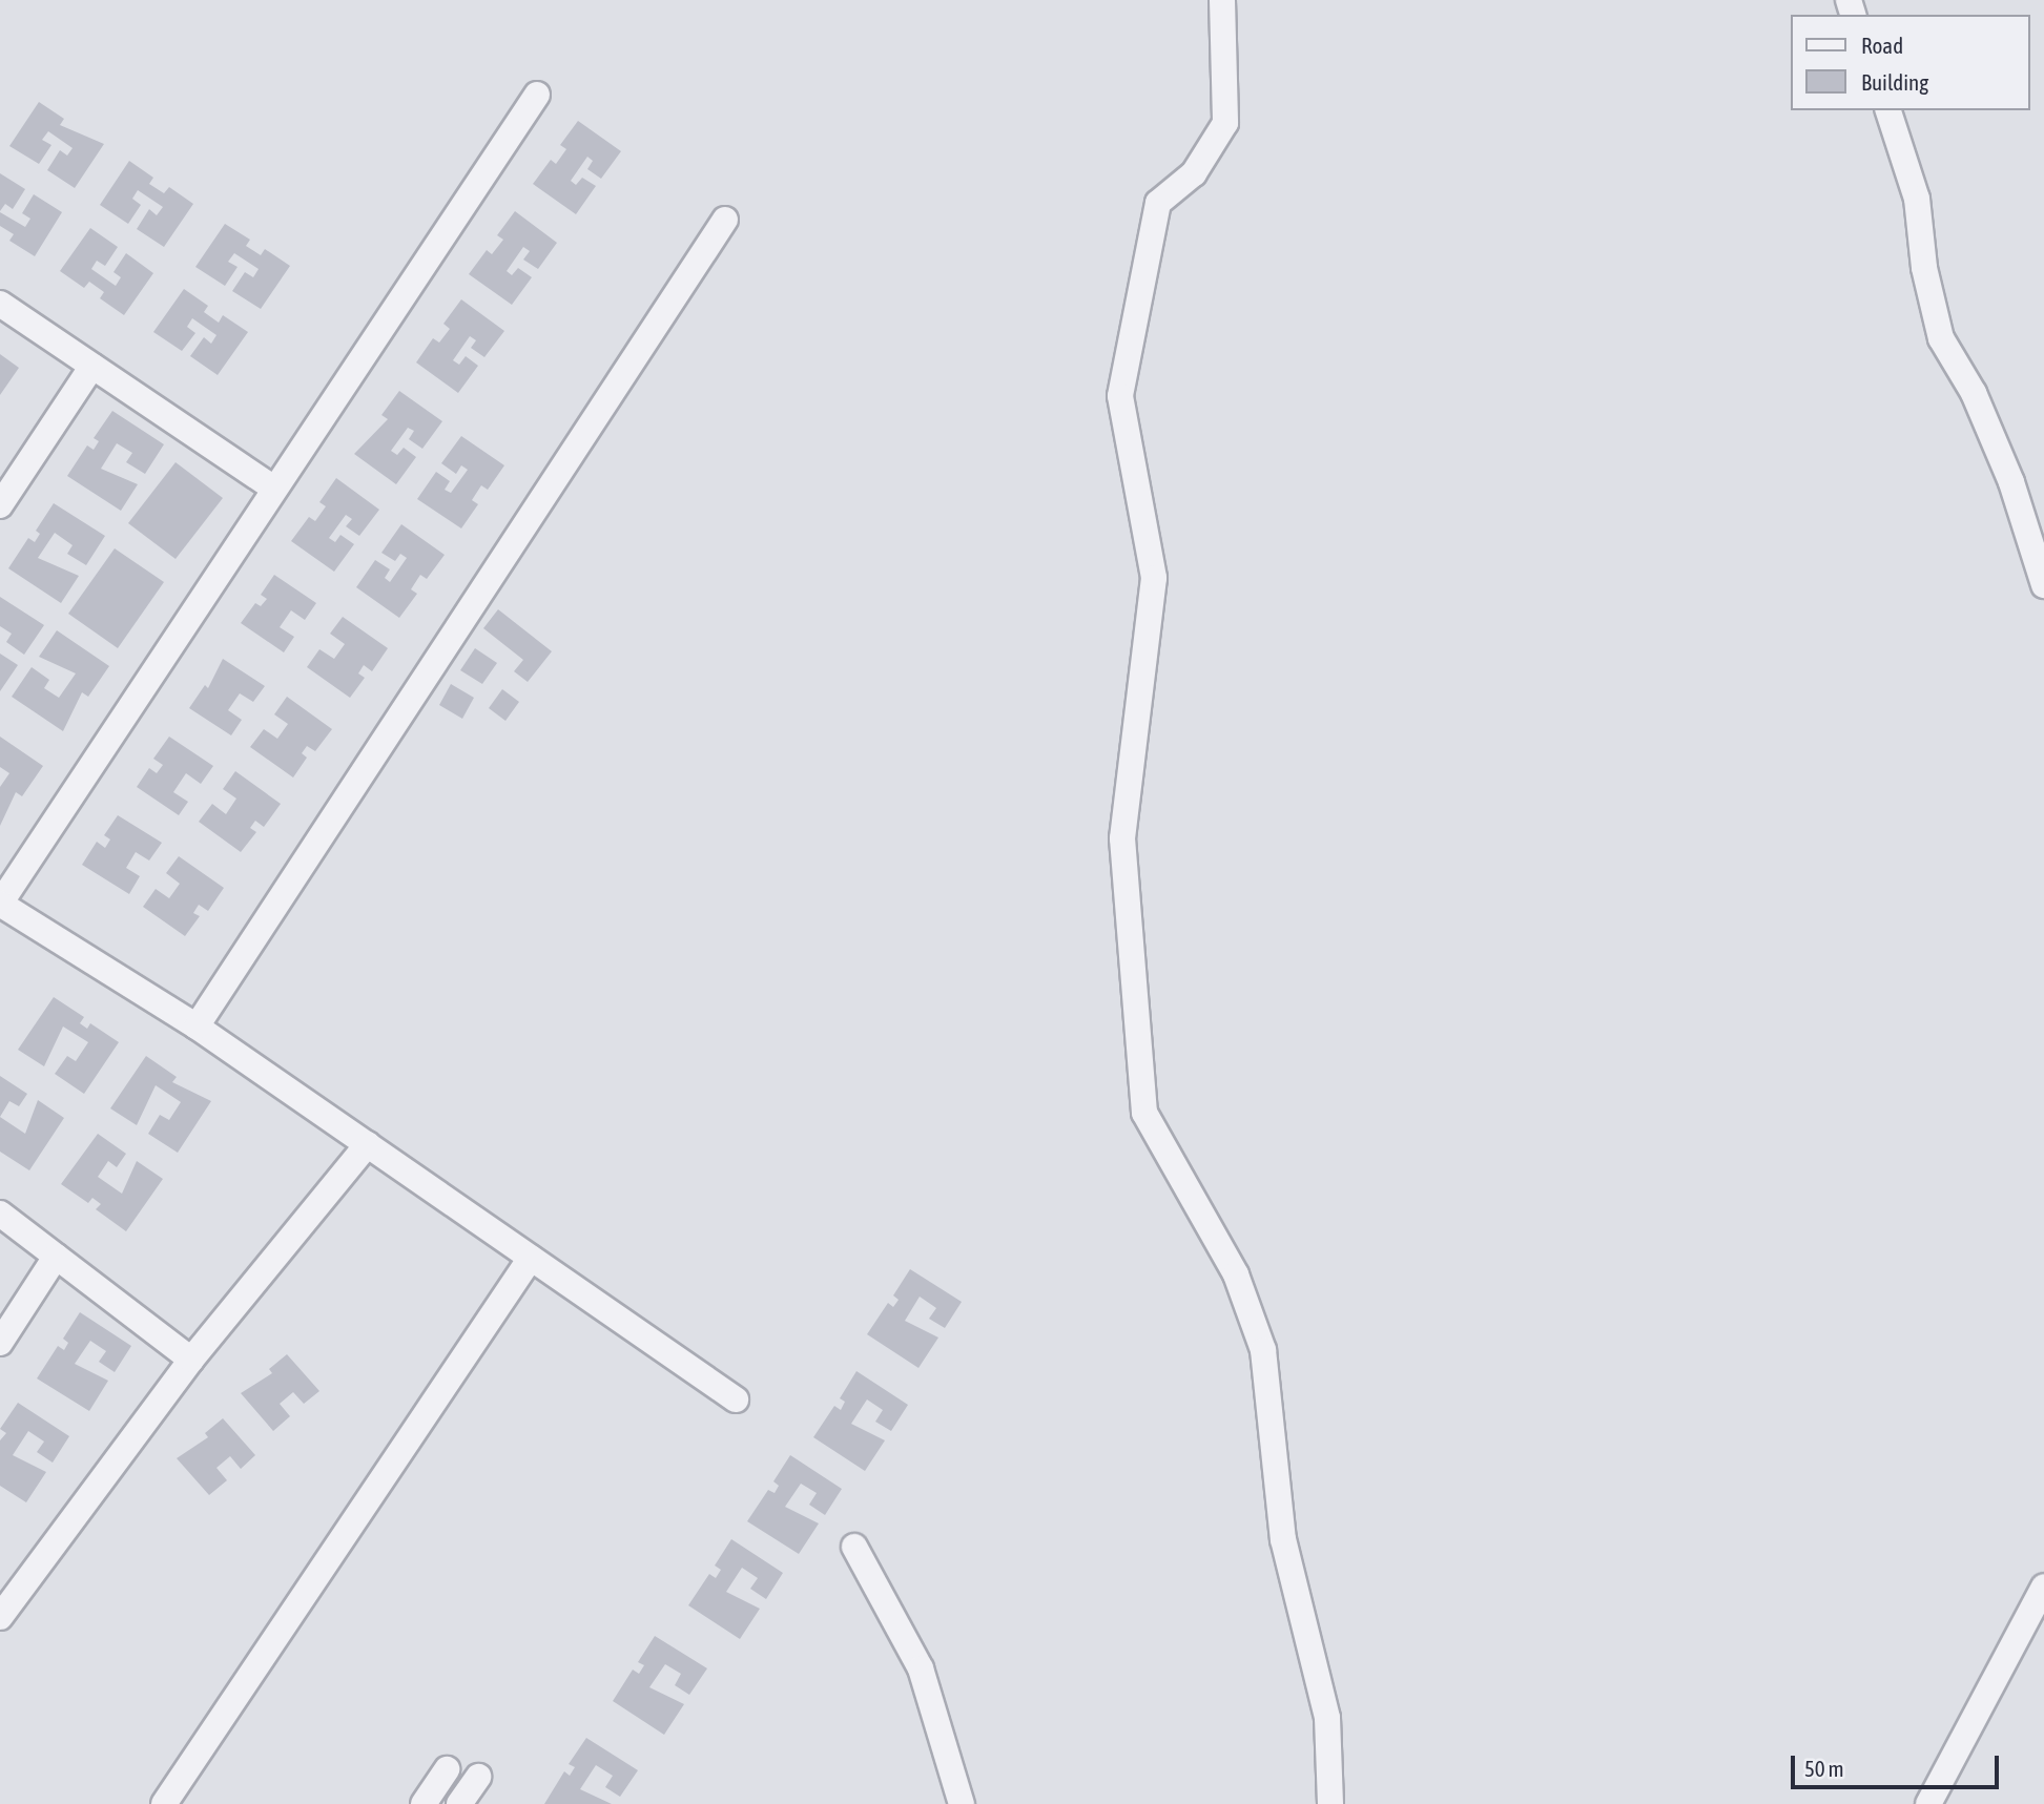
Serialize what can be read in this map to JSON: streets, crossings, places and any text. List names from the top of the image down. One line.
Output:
{"legend":["Road","Building"],"scale_bar":"50 m"}
